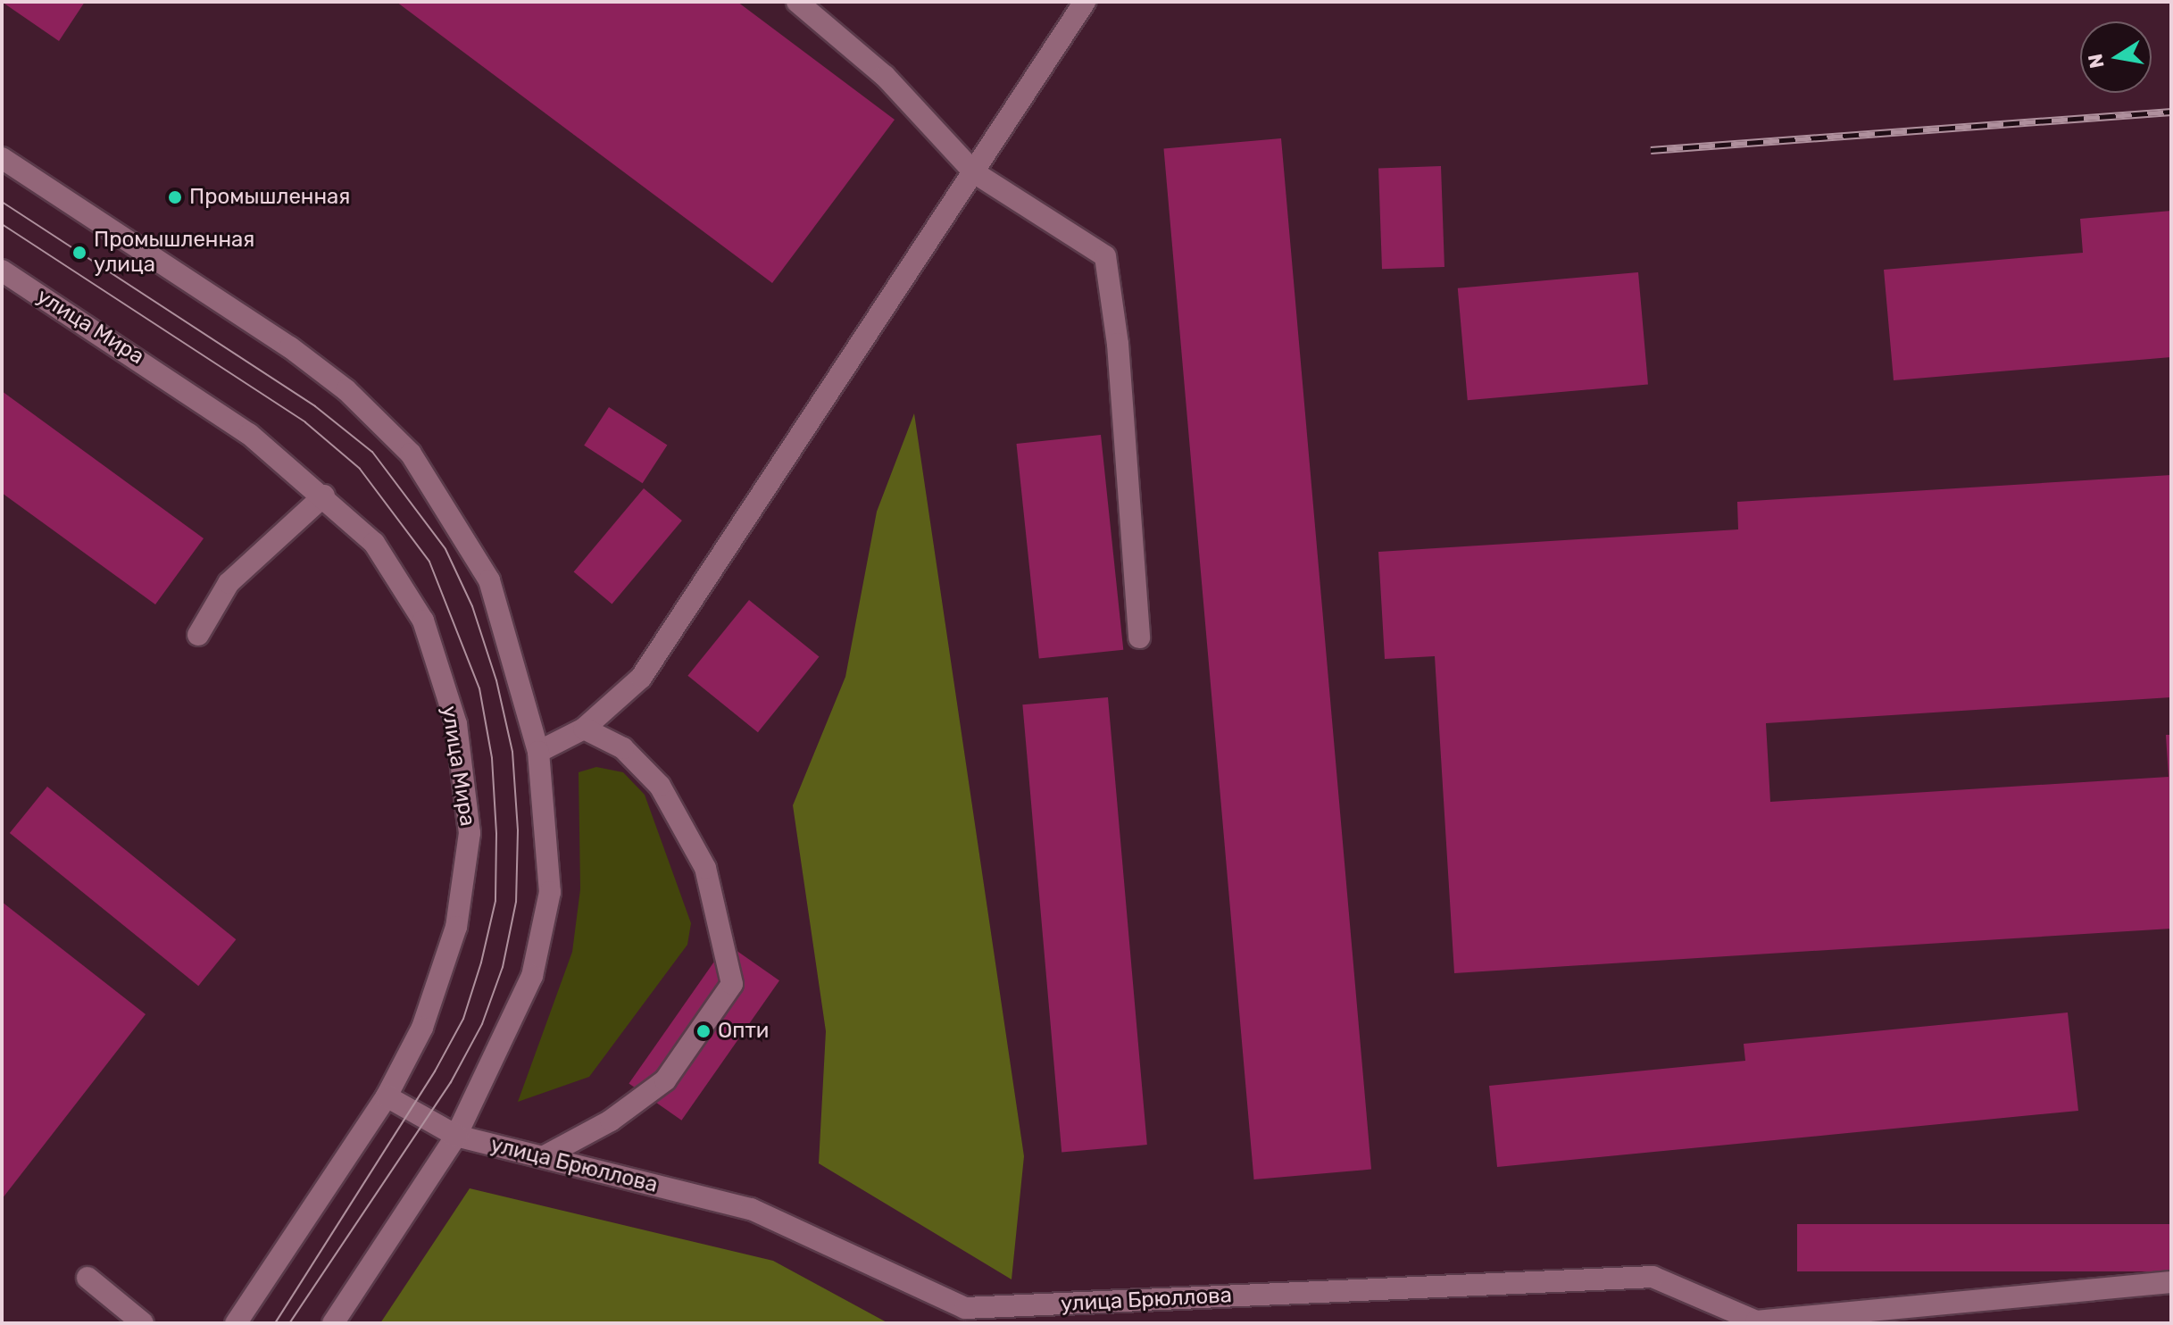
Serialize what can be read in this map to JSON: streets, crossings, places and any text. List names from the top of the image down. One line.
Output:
{"streets":{"street":["улица Мира","улица Брюллова"]},"crossings":[["улица Мира","улица Брюллова"]],"places":["Промышленная","Промышленная улица","Опти"],"north":"left"}
